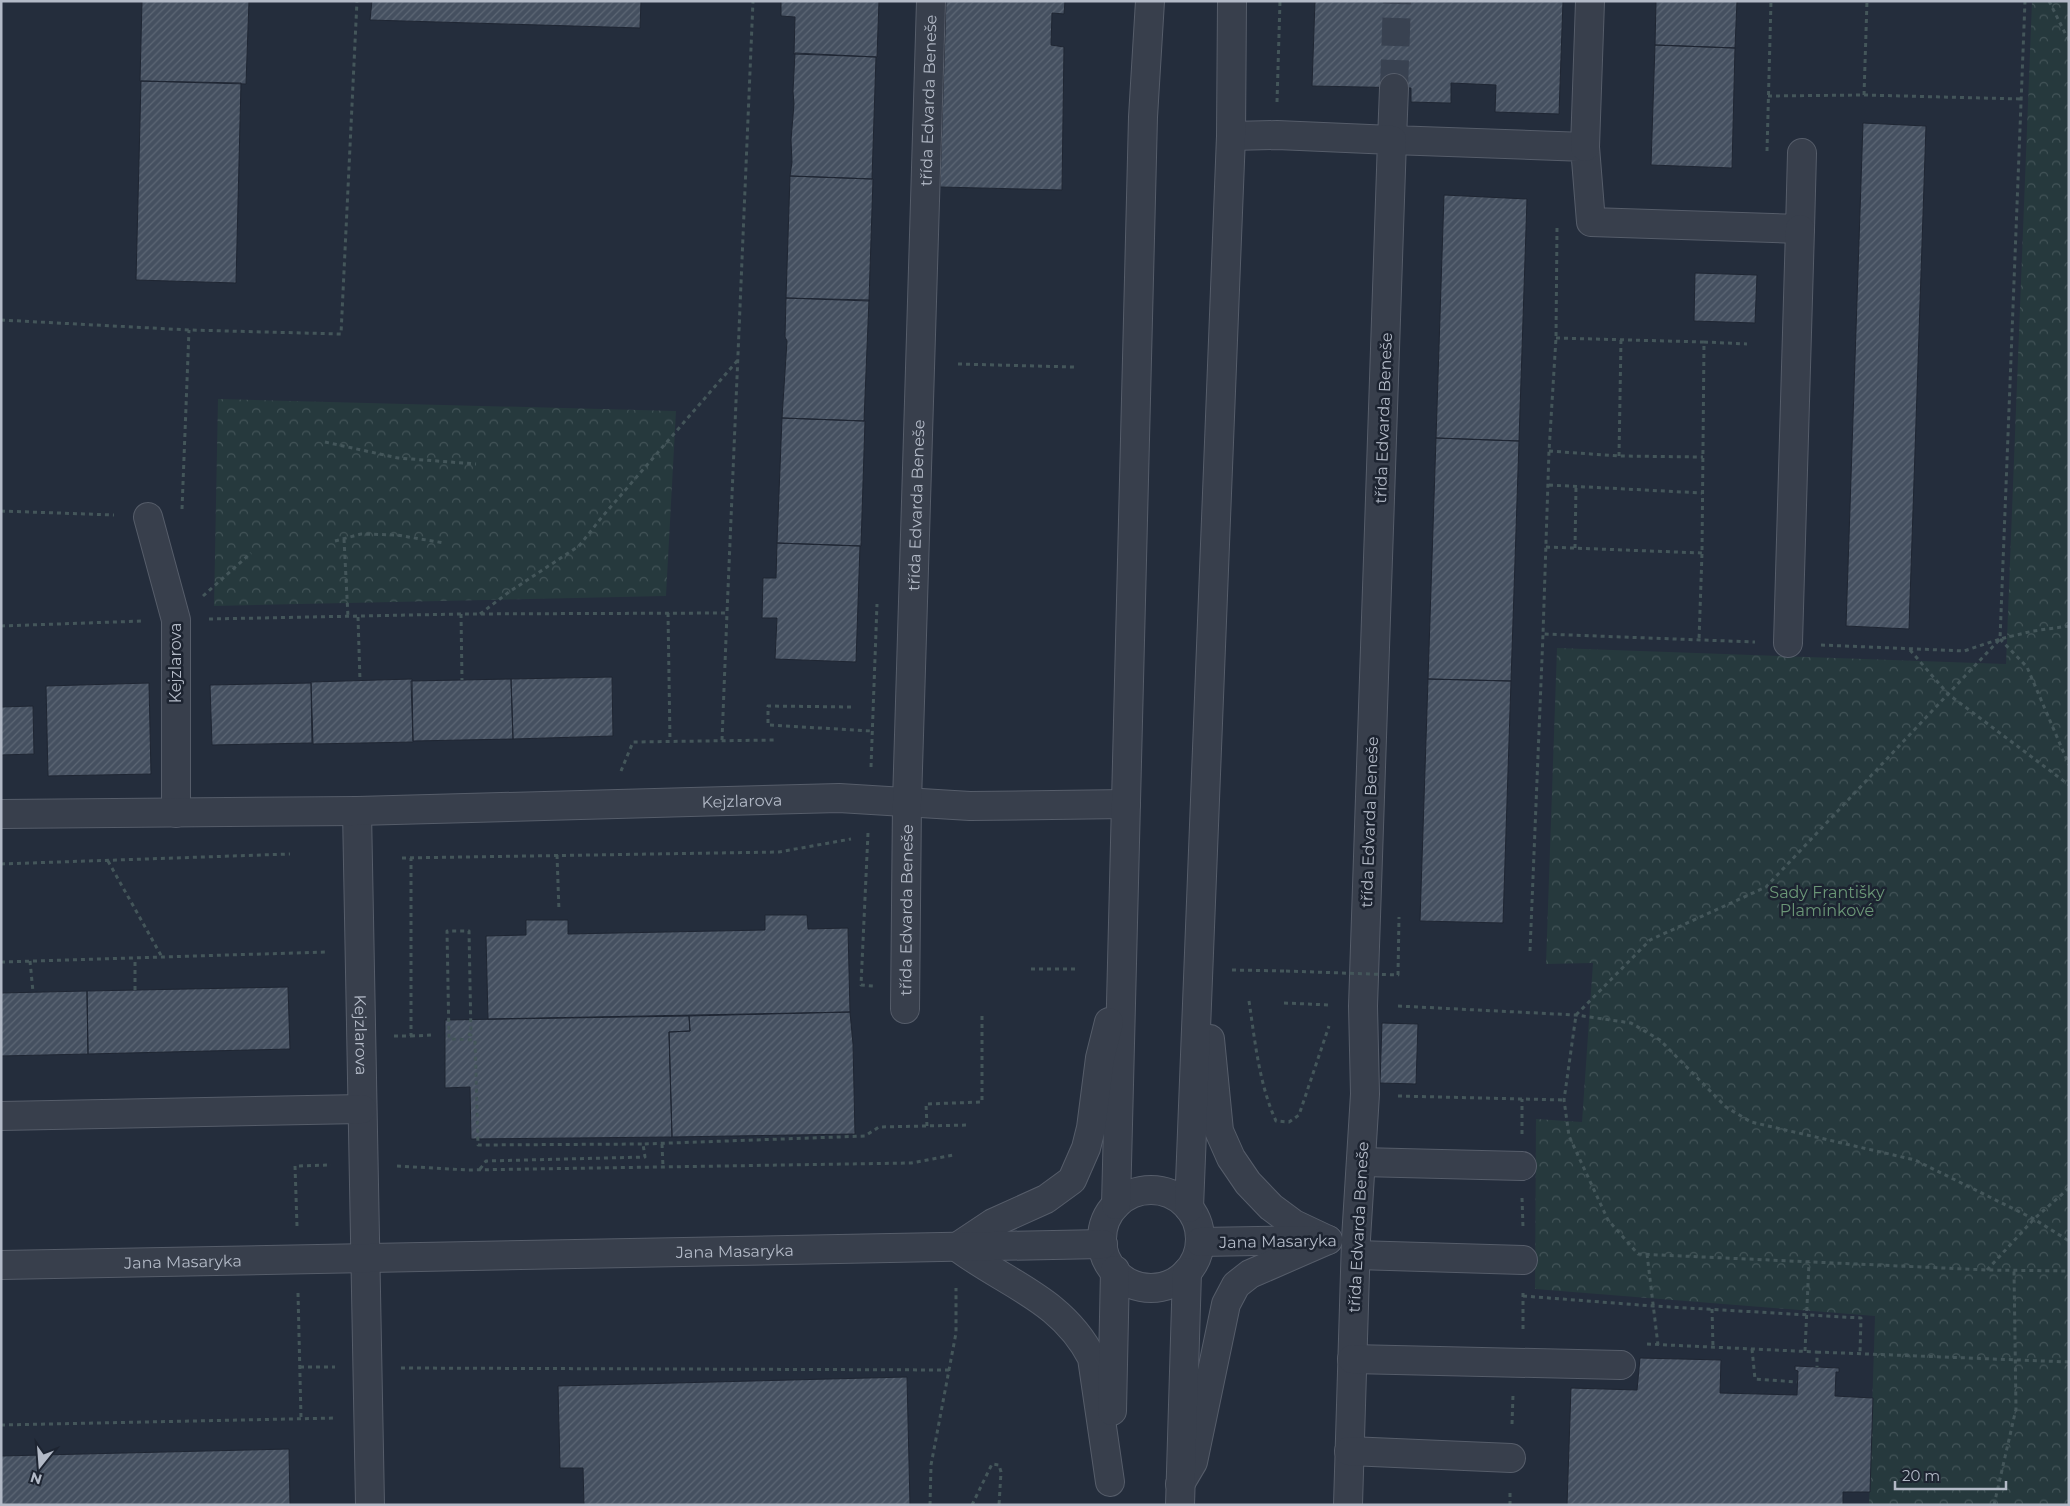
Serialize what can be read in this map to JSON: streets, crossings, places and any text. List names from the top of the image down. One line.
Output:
{"streets":{"street":["třída Edvarda Beneše","Kejzlarova","Jana Masaryka"]},"crossings":[["třída Edvarda Beneše","Kejzlarova"],["třída Edvarda Beneše","Jana Masaryka"],["Kejzlarova","Jana Masaryka"]],"parks":["Sady Františky Plamínkové"],"scale_bar":"20 m","north":"bottom"}
